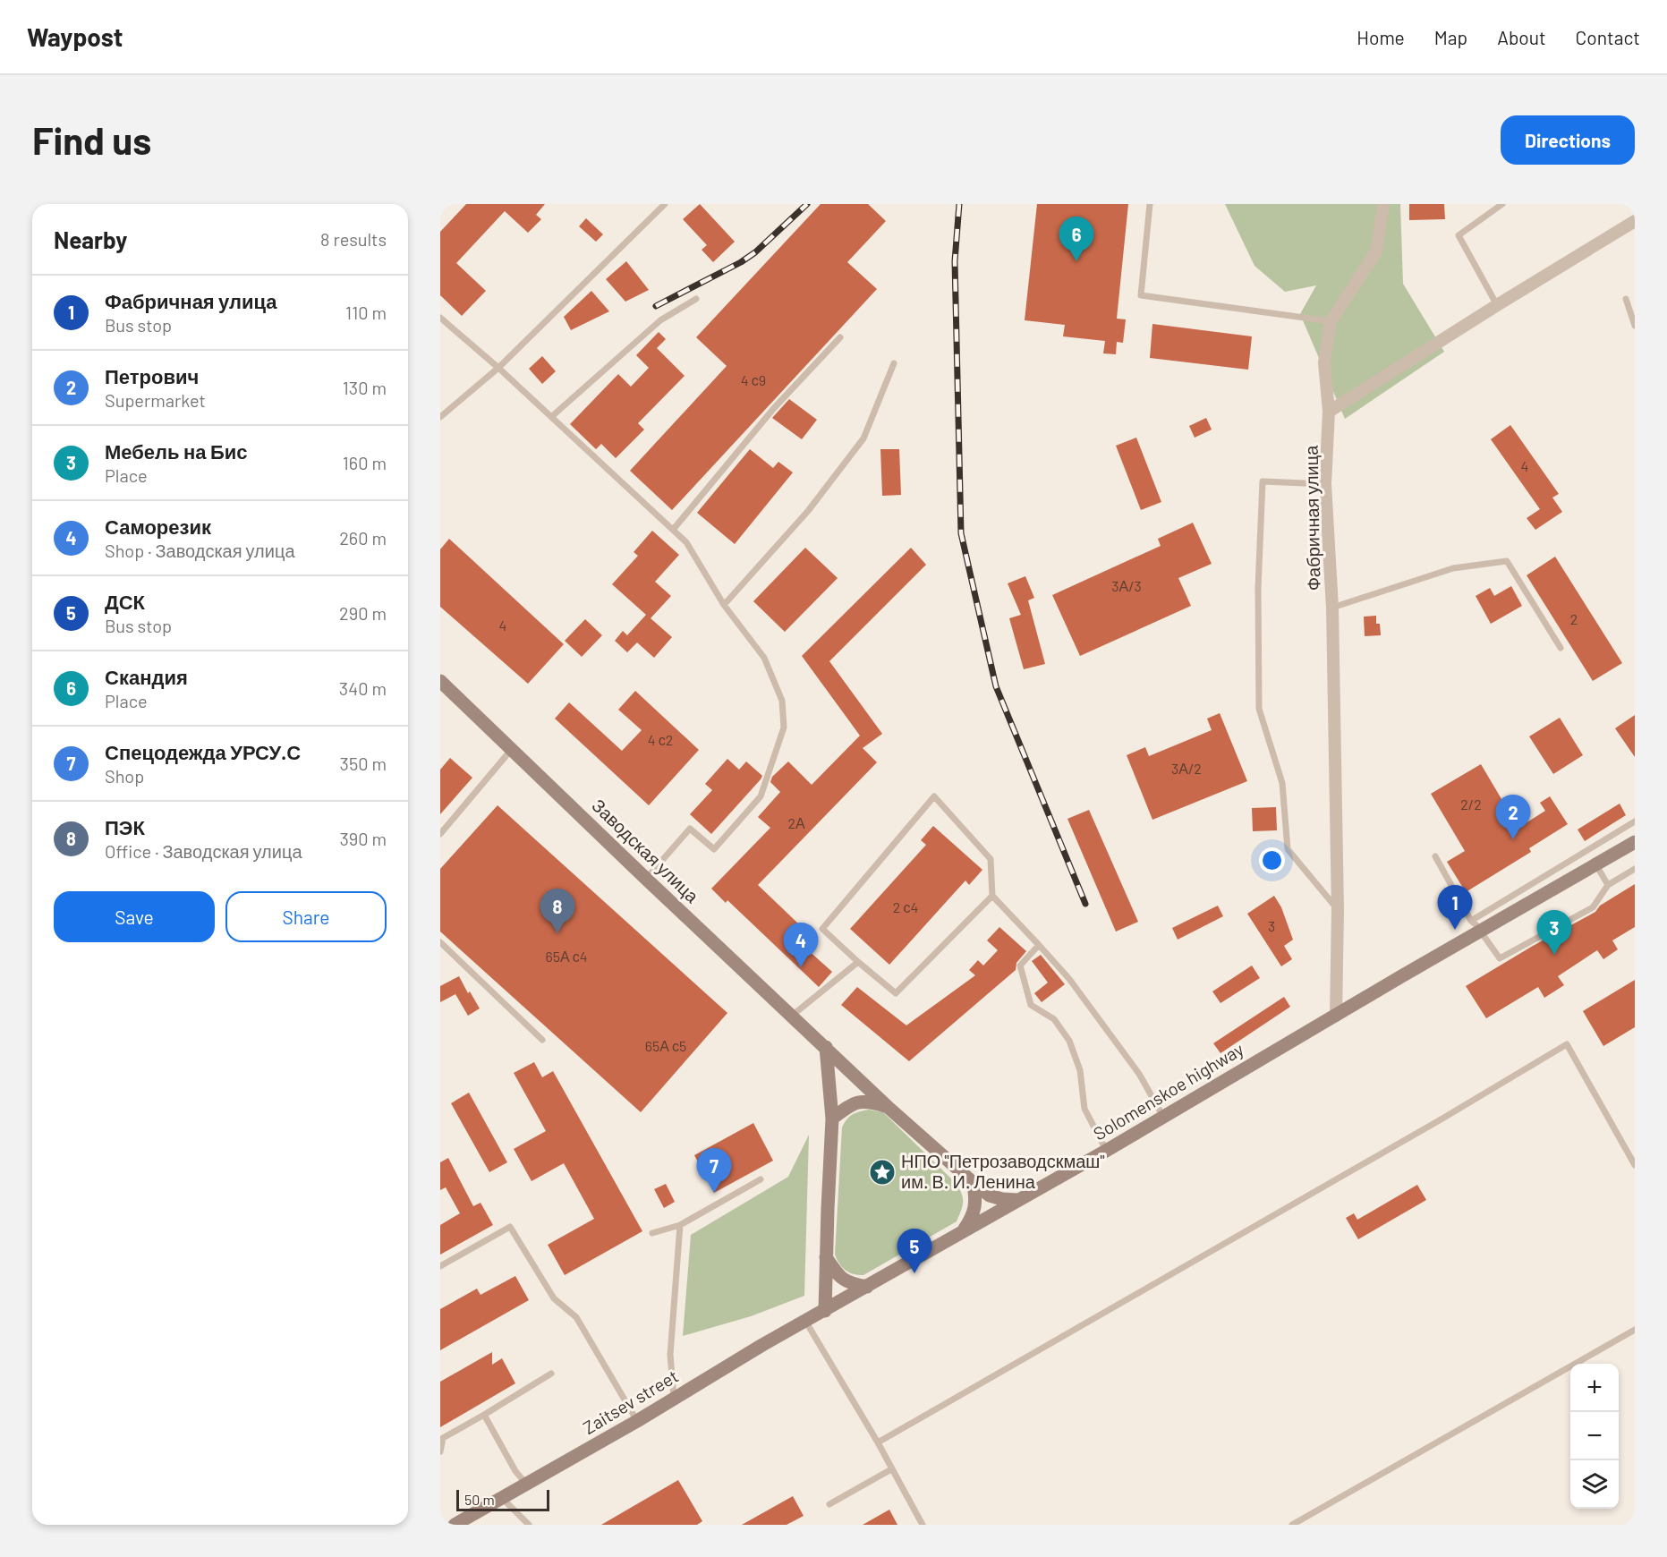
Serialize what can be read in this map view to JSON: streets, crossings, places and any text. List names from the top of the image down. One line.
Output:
{"streets":{"main road":["Заводская улица","Solomenskoe highway","Zaitsev street"],"street":["Фабричная улица"]},"crossings":[["Фабричная улица","Solomenskoe highway"],["Заводская улица","Solomenskoe highway"],["Solomenskoe highway","Zaitsev street"]],"places":{"place":["НПО \"Петрозаводскмаш\" им. В. И. Ленина"]},"house_numbers":["4 с9","4","3А/3","2","4","4 с2","3А/2","2/2","2А","2 с4","3","65А с4","65А с5"],"scale_bar":"50 m","page":{"header":"Waypost","nav":["Home","Map","About","Contact"],"buttons":["Directions",["Save","Share"]],"title":"Find us","heading":["Nearby","8 results"],"pins":["6","2","1","8","3","4","7","5"],"list":[{"mark":"1","name":"Фабричная улица","note":"Bus stop","value":"110 m"},{"mark":"2","name":"Петрович","note":"Supermarket","value":"130 m"},{"mark":"3","name":"Мебель на Бис","note":"Place","value":"160 m"},{"mark":"4","name":"Саморезик","note":"Shop · Заводская улица","value":"260 m"},{"mark":"5","name":"ДСК","note":"Bus stop","value":"290 m"},{"mark":"6","name":"Скандия","note":"Place","value":"340 m"},{"mark":"7","name":"Спецодежда УРСУ.С","note":"Shop","value":"350 m"},{"mark":"8","name":"ПЭК","note":"Office · Заводская улица","value":"390 m"}],"map_buttons":["+","−"],"scale":"50 m"}}
